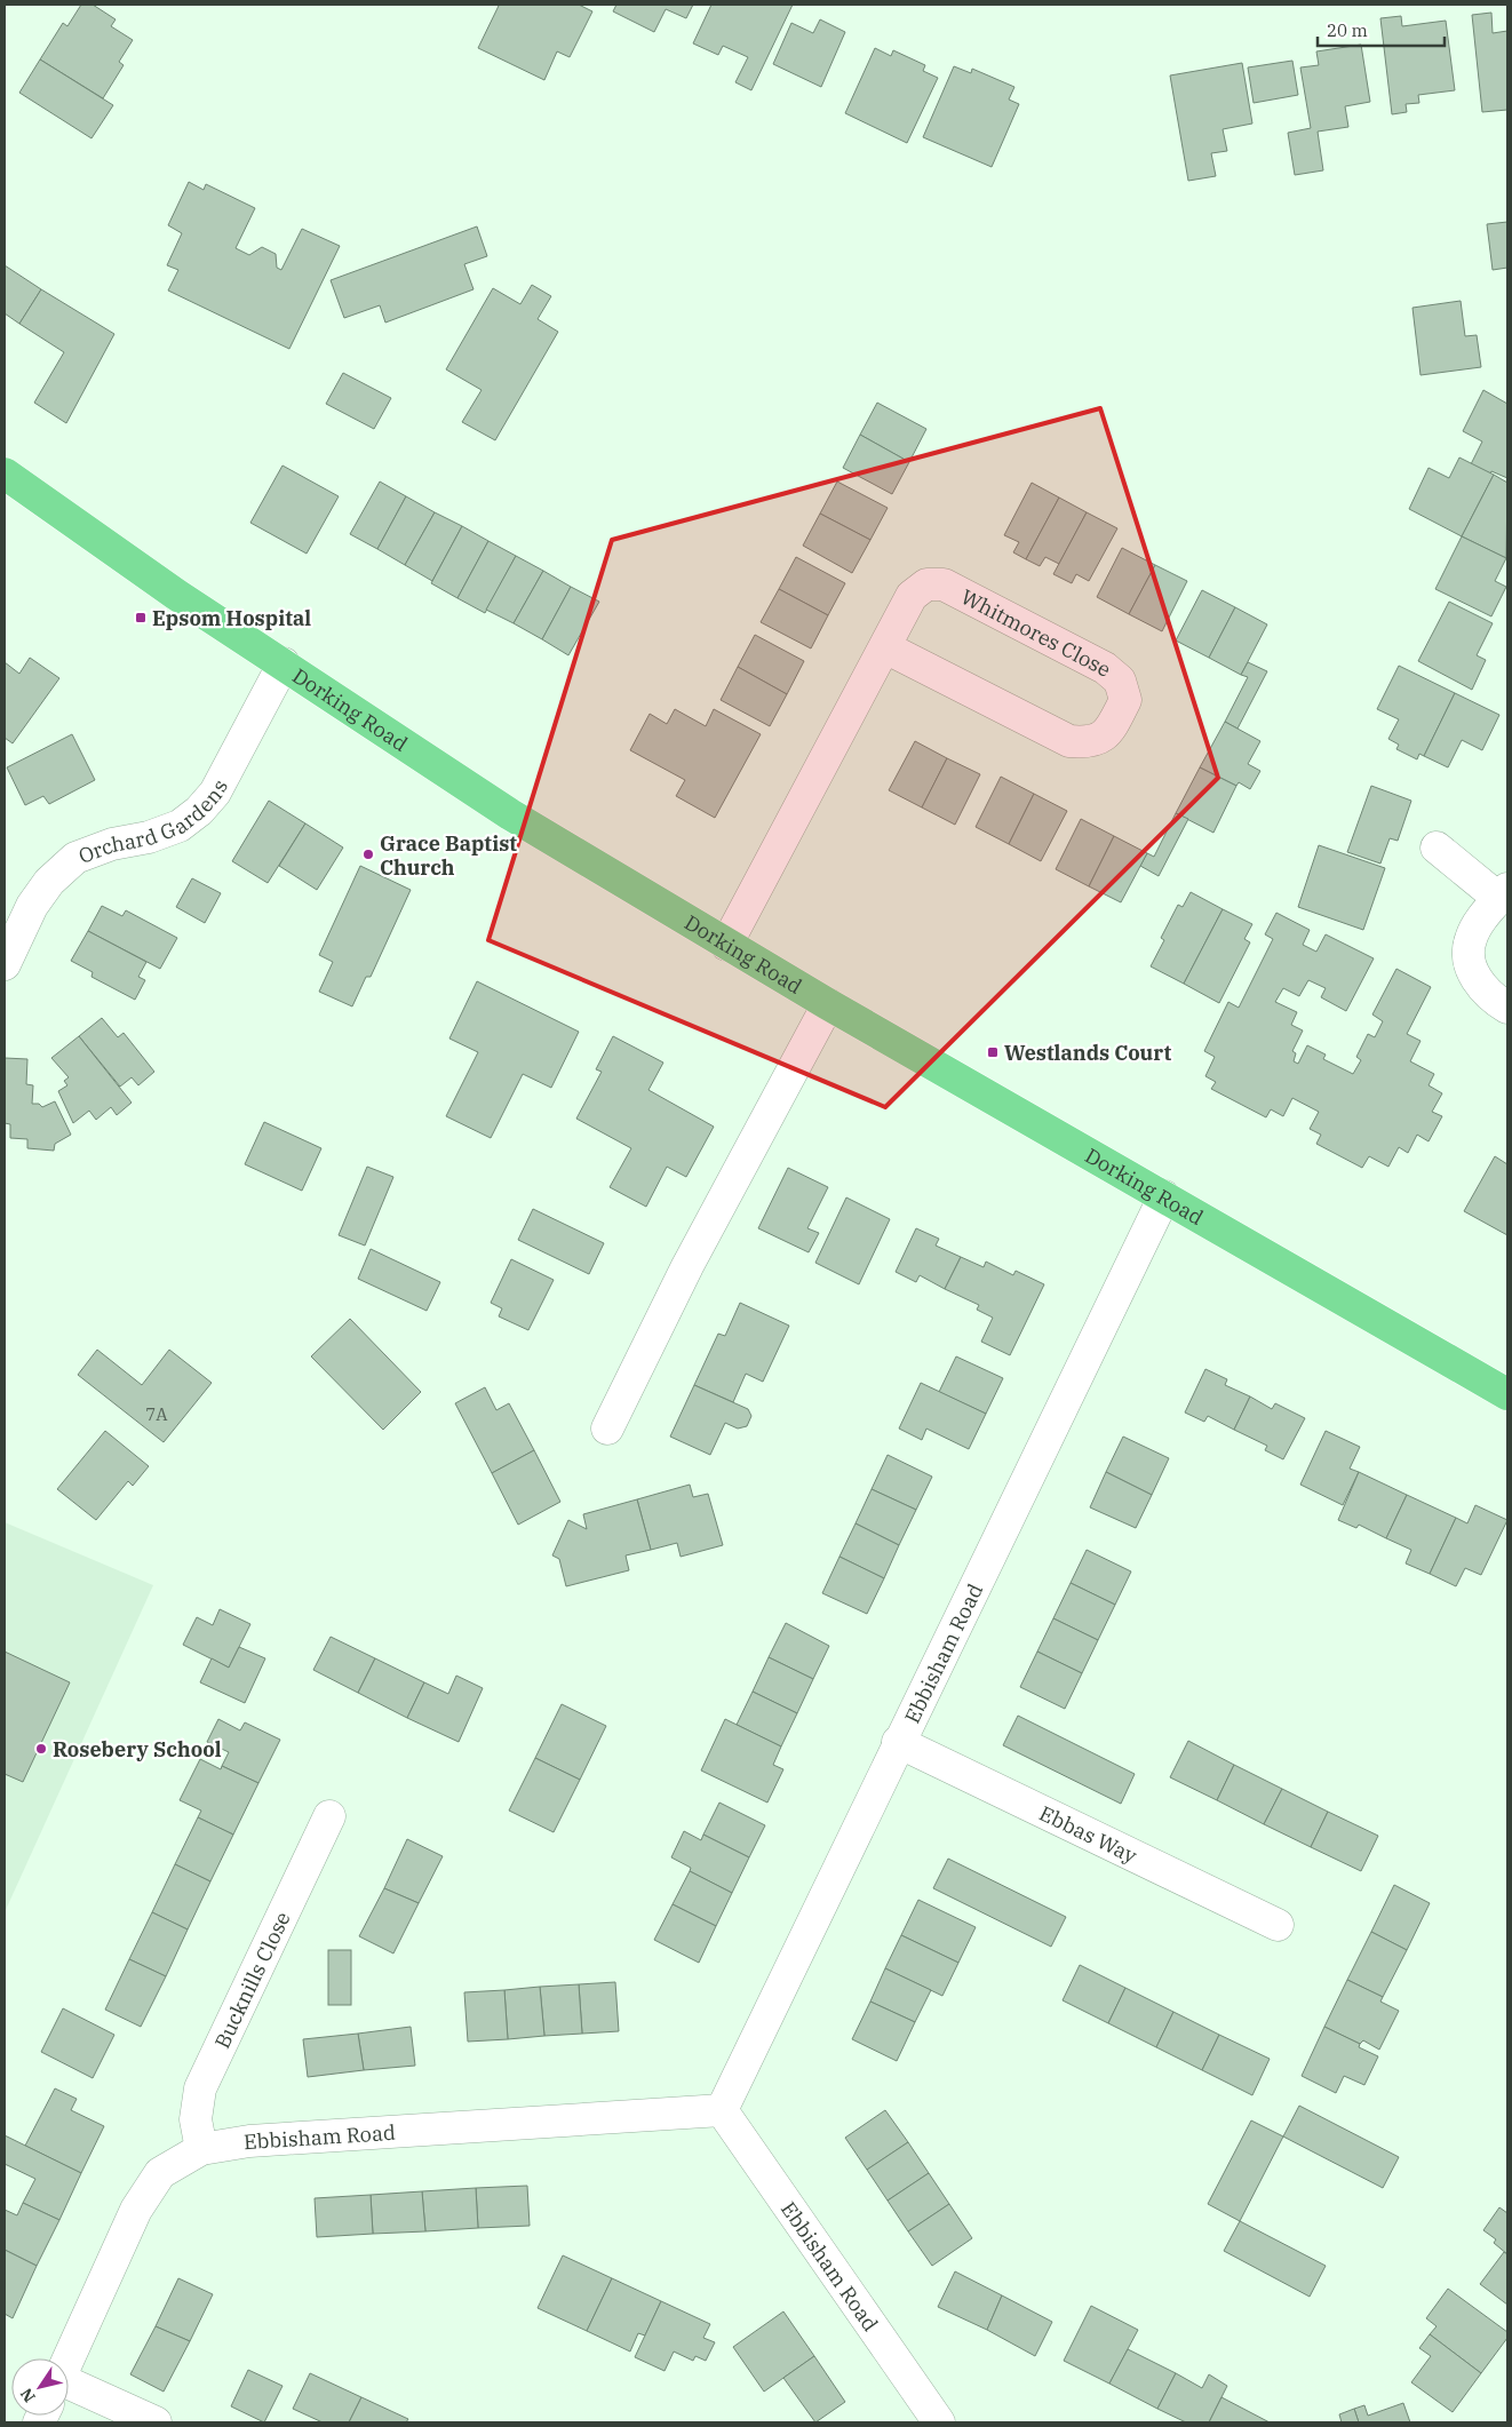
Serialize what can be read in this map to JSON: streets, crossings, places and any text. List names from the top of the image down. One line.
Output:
{"streets":{"highway":["Dorking Road"],"street":["Whitmores Close","Orchard Gardens","Ebbisham Road","Ebbas Way","Bucknills Close"]},"crossings":[["Whitmores Close","Dorking Road"],["Dorking Road","Orchard Gardens"],["Dorking Road","Ebbisham Road"],["Ebbisham Road","Ebbas Way"],["Ebbisham Road","Bucknills Close"]],"places":{"transit":["Epsom Hospital","Westlands Court"],"other":["Grace Baptist Church","Rosebery School"]},"house_numbers":["7A"],"scale_bar":"20 m","north":"bottom left"}
